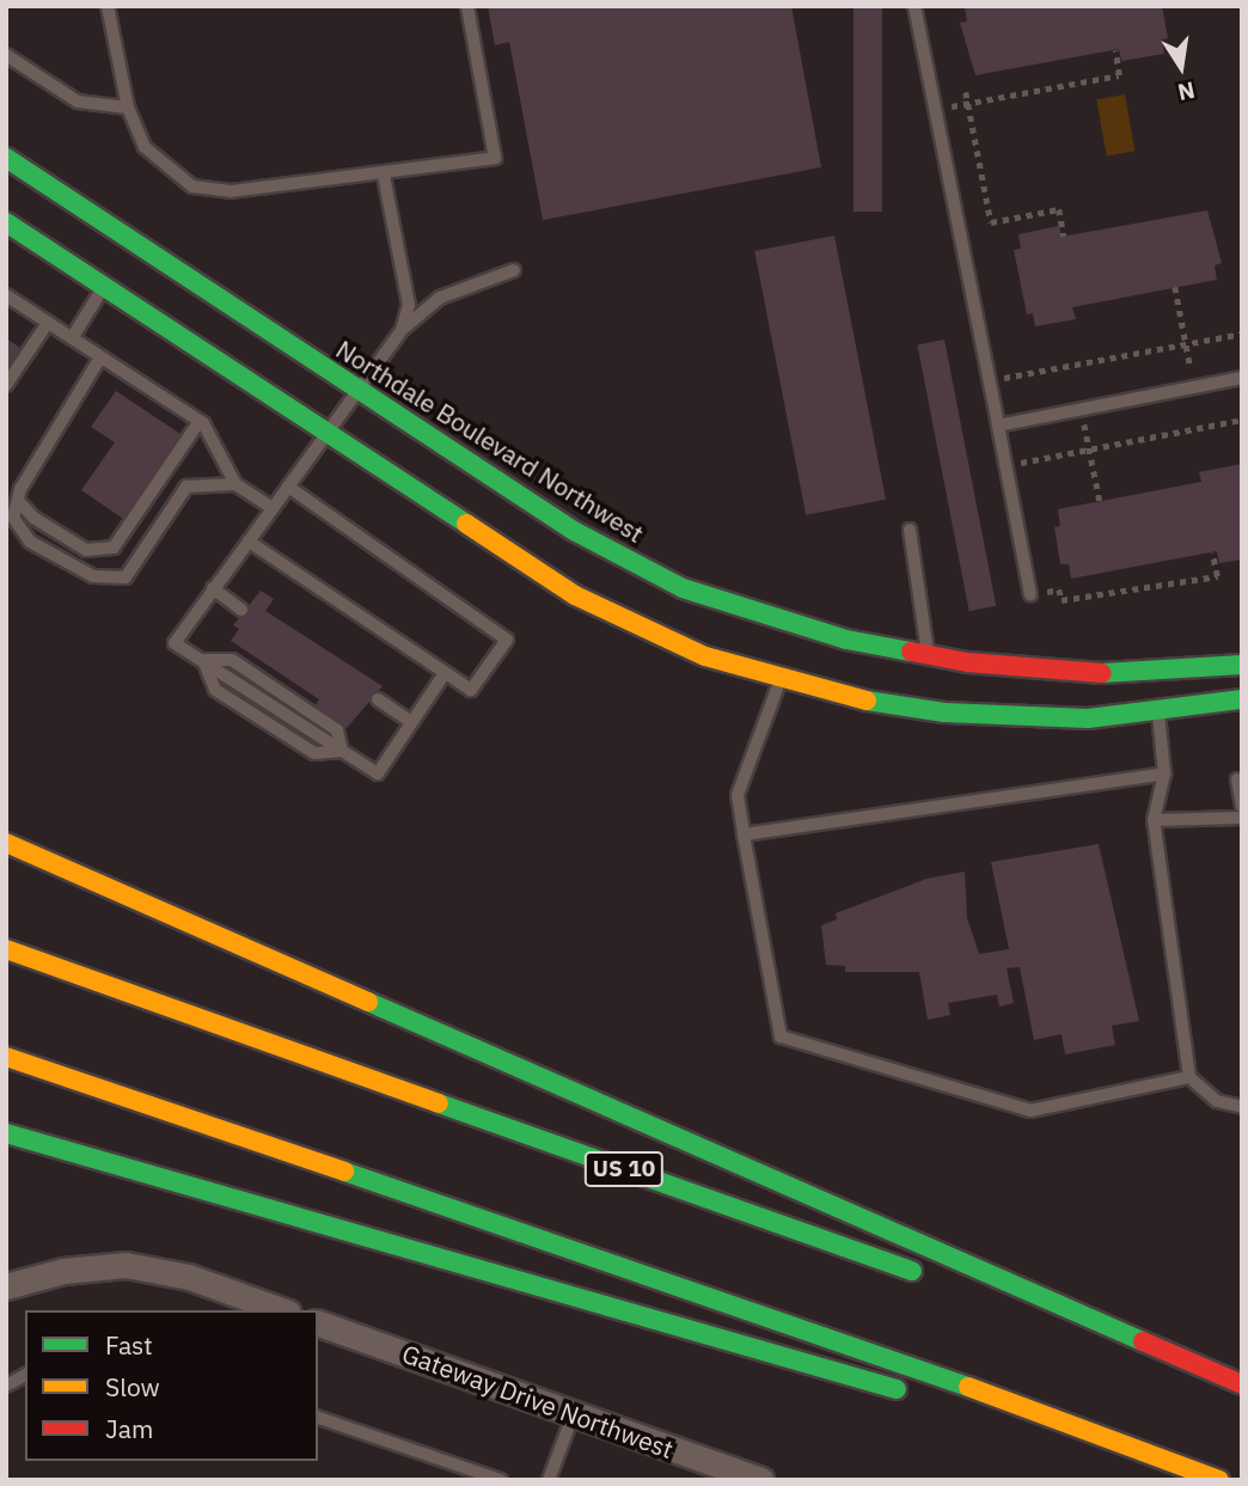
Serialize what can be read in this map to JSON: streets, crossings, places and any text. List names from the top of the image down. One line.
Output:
{"streets":{"main road":["Northdale Boulevard Northwest","US 10"],"street":["Gateway Drive Northwest"]},"legend":["Fast","Slow","Jam"],"north":"bottom"}
